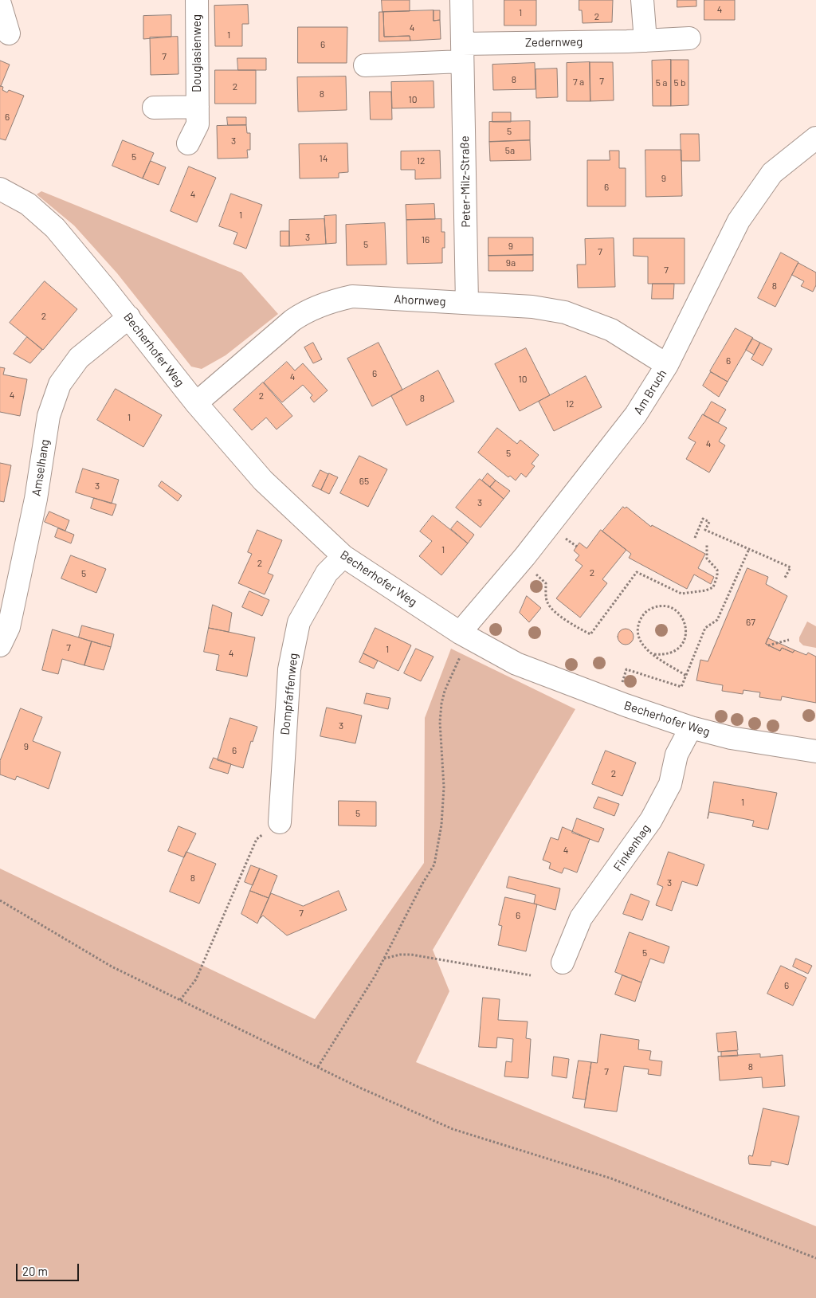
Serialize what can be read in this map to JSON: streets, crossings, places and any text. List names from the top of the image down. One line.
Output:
{"streets":{"street":["Zedernweg","Douglasienweg","Peter-Milz-Straße","Ahornweg","Becherhofer Weg","Am Bruch","Amselhang","Dompfaffenweg","Finkenhag"]},"crossings":[["Zedernweg","Peter-Milz-Straße"],["Peter-Milz-Straße","Ahornweg"],["Ahornweg","Becherhofer Weg"],["Ahornweg","Am Bruch"],["Becherhofer Weg","Am Bruch"],["Becherhofer Weg","Amselhang"],["Becherhofer Weg","Dompfaffenweg"],["Becherhofer Weg","Finkenhag"]],"house_numbers":["4","1","2","4","1","6","7","8","7","7 a","5 a","5 b","2","8","10","6","5","3","5a","5","14","12","9","6","4","1","3","16","5","9","7","9a","7","8","2","6","6","4","10","4","2","8","12","1","4","5","65","3","3","1","2","2","5","67","7","1","4","3","9","6","2","1","5","4","8","3","7","6","5","6","8","7"],"scale_bar":"20 m"}
